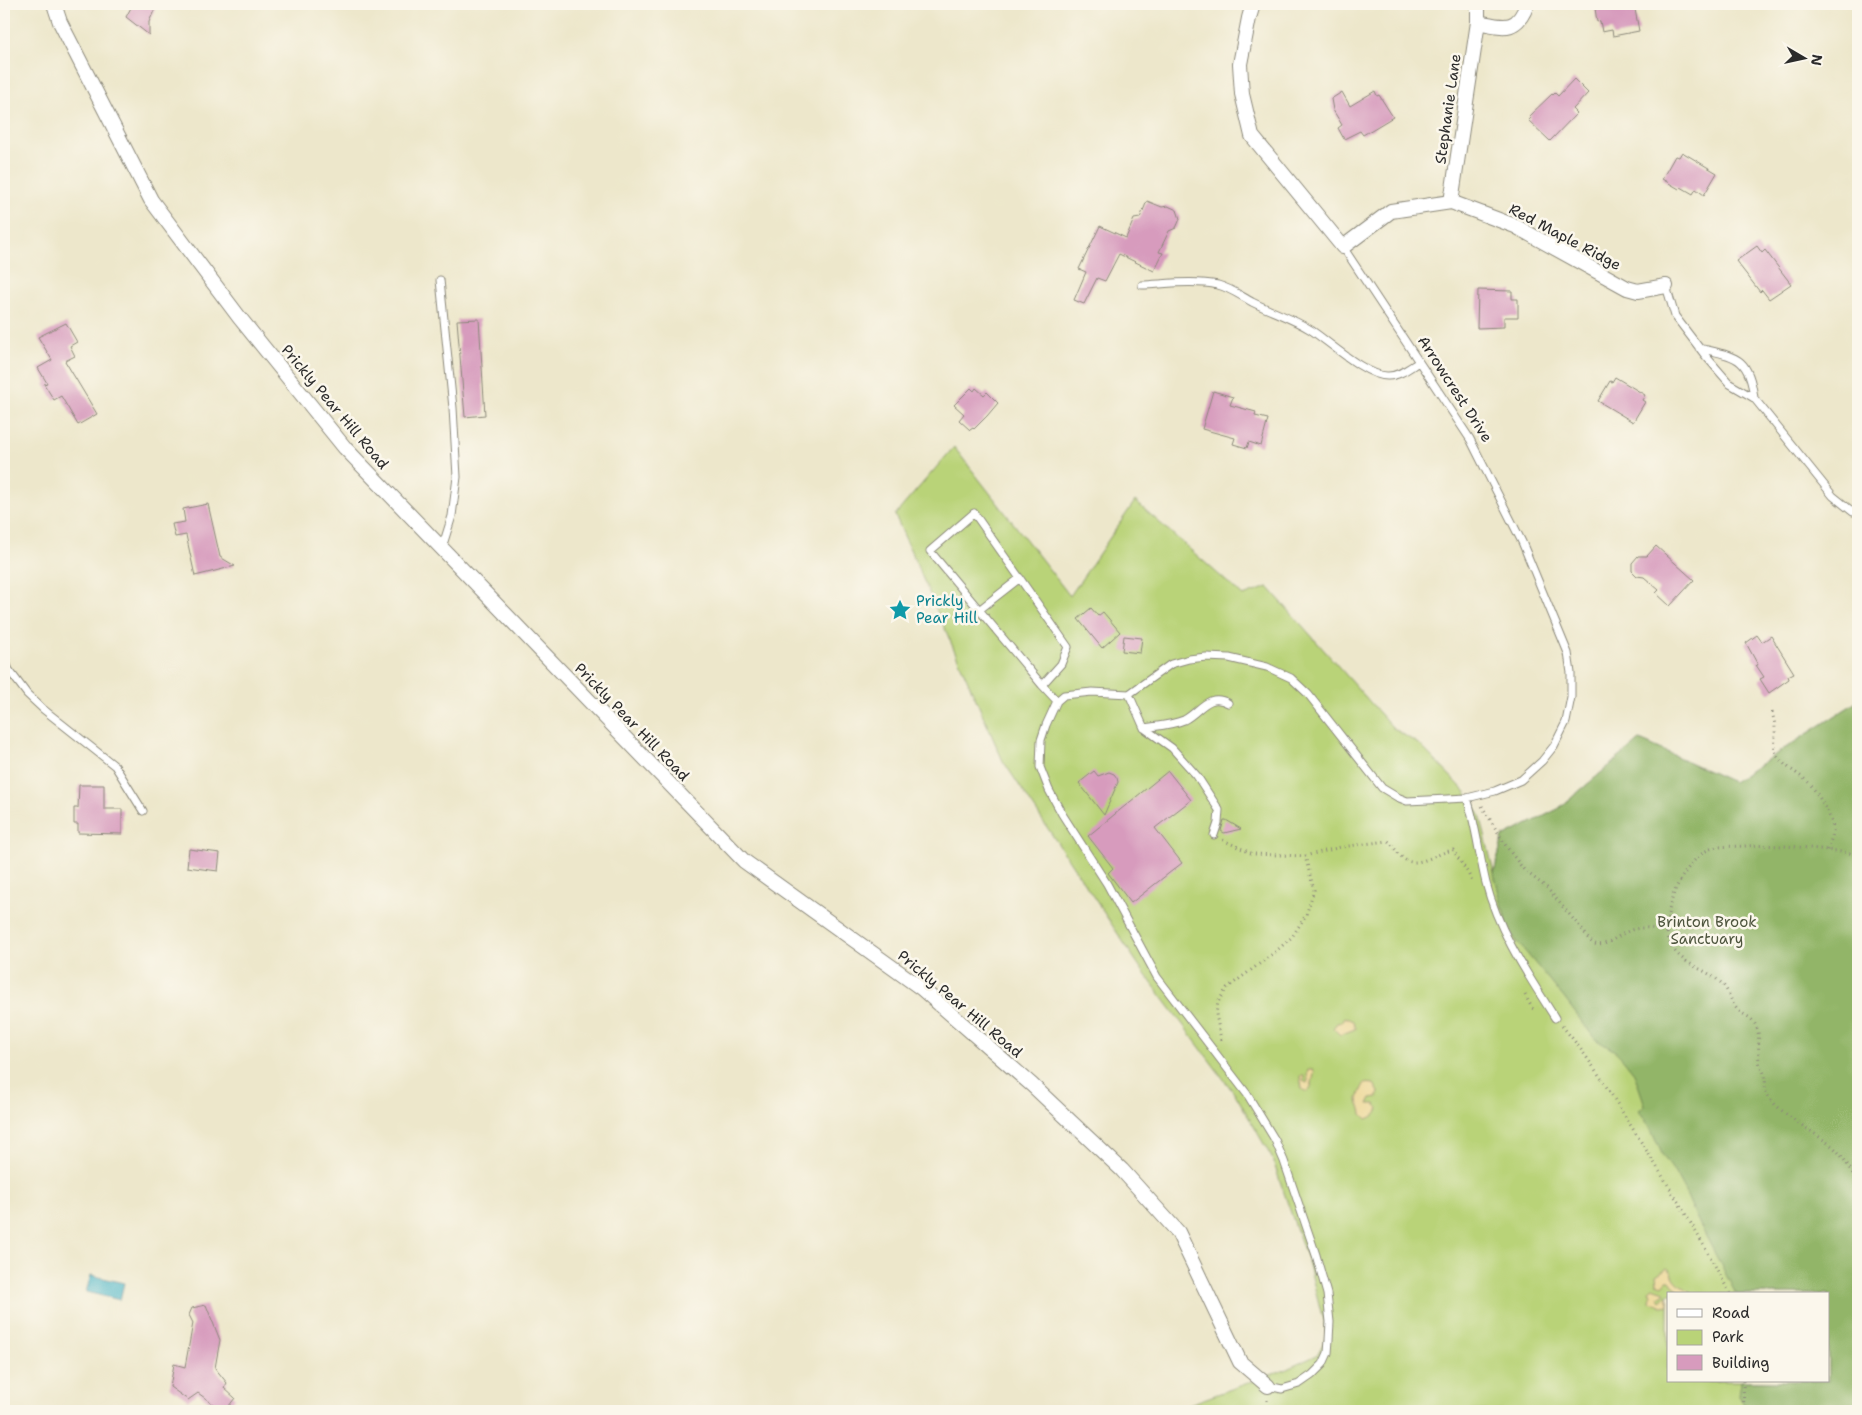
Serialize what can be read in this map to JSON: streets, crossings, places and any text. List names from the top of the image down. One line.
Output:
{"streets":{"street":["Stephanie Lane","Red Maple Ridge","Arrowcrest Drive","Prickly Pear Hill Road"]},"crossings":[["Stephanie Lane","Red Maple Ridge"],["Red Maple Ridge","Arrowcrest Drive"]],"parks":["Brinton Brook Sanctuary"],"places":{"place":["Prickly Pear Hill"]},"legend":["Road","Park","Building"],"north":"right"}
